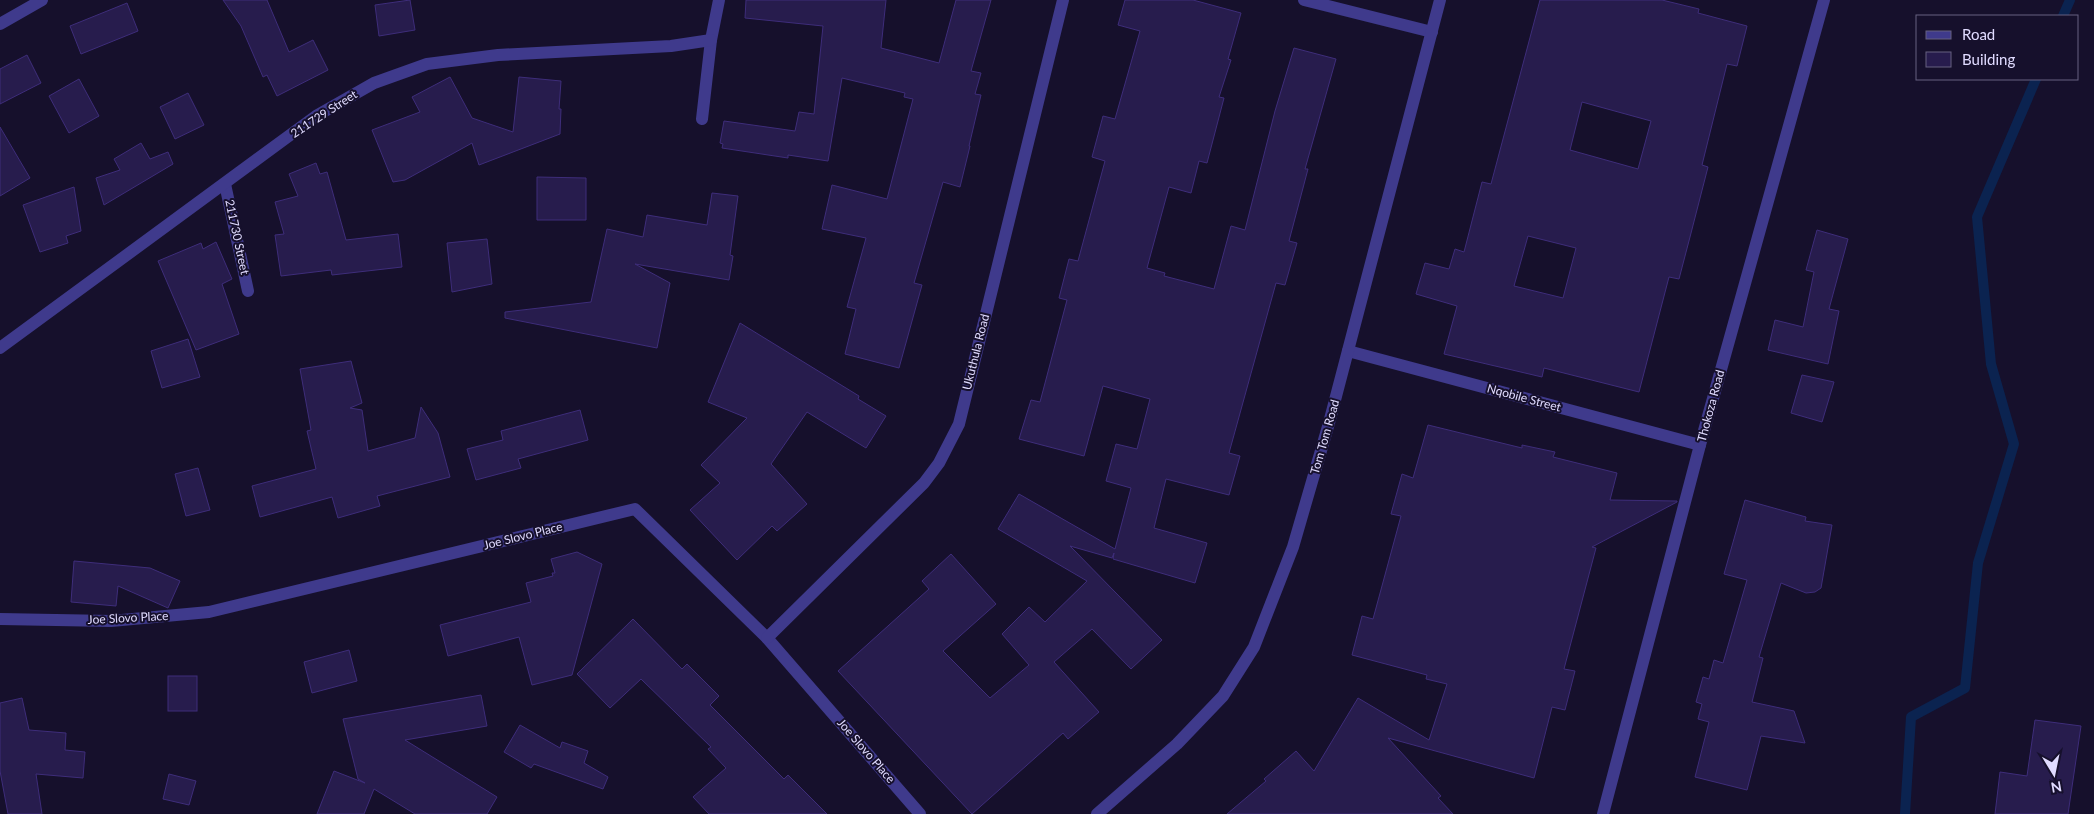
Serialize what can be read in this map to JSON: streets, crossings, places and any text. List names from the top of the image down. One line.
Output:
{"streets":{"street":["211729 Street","211730 Street","Ukuthula Road","Nqobile Street","Thokoza Road","Tom Tom Road","Joe Slovo Place"]},"crossings":[["211729 Street","211730 Street"],["Ukuthula Road","Joe Slovo Place"],["Nqobile Street","Thokoza Road"],["Nqobile Street","Tom Tom Road"]],"legend":["Road","Building"],"north":"bottom"}
